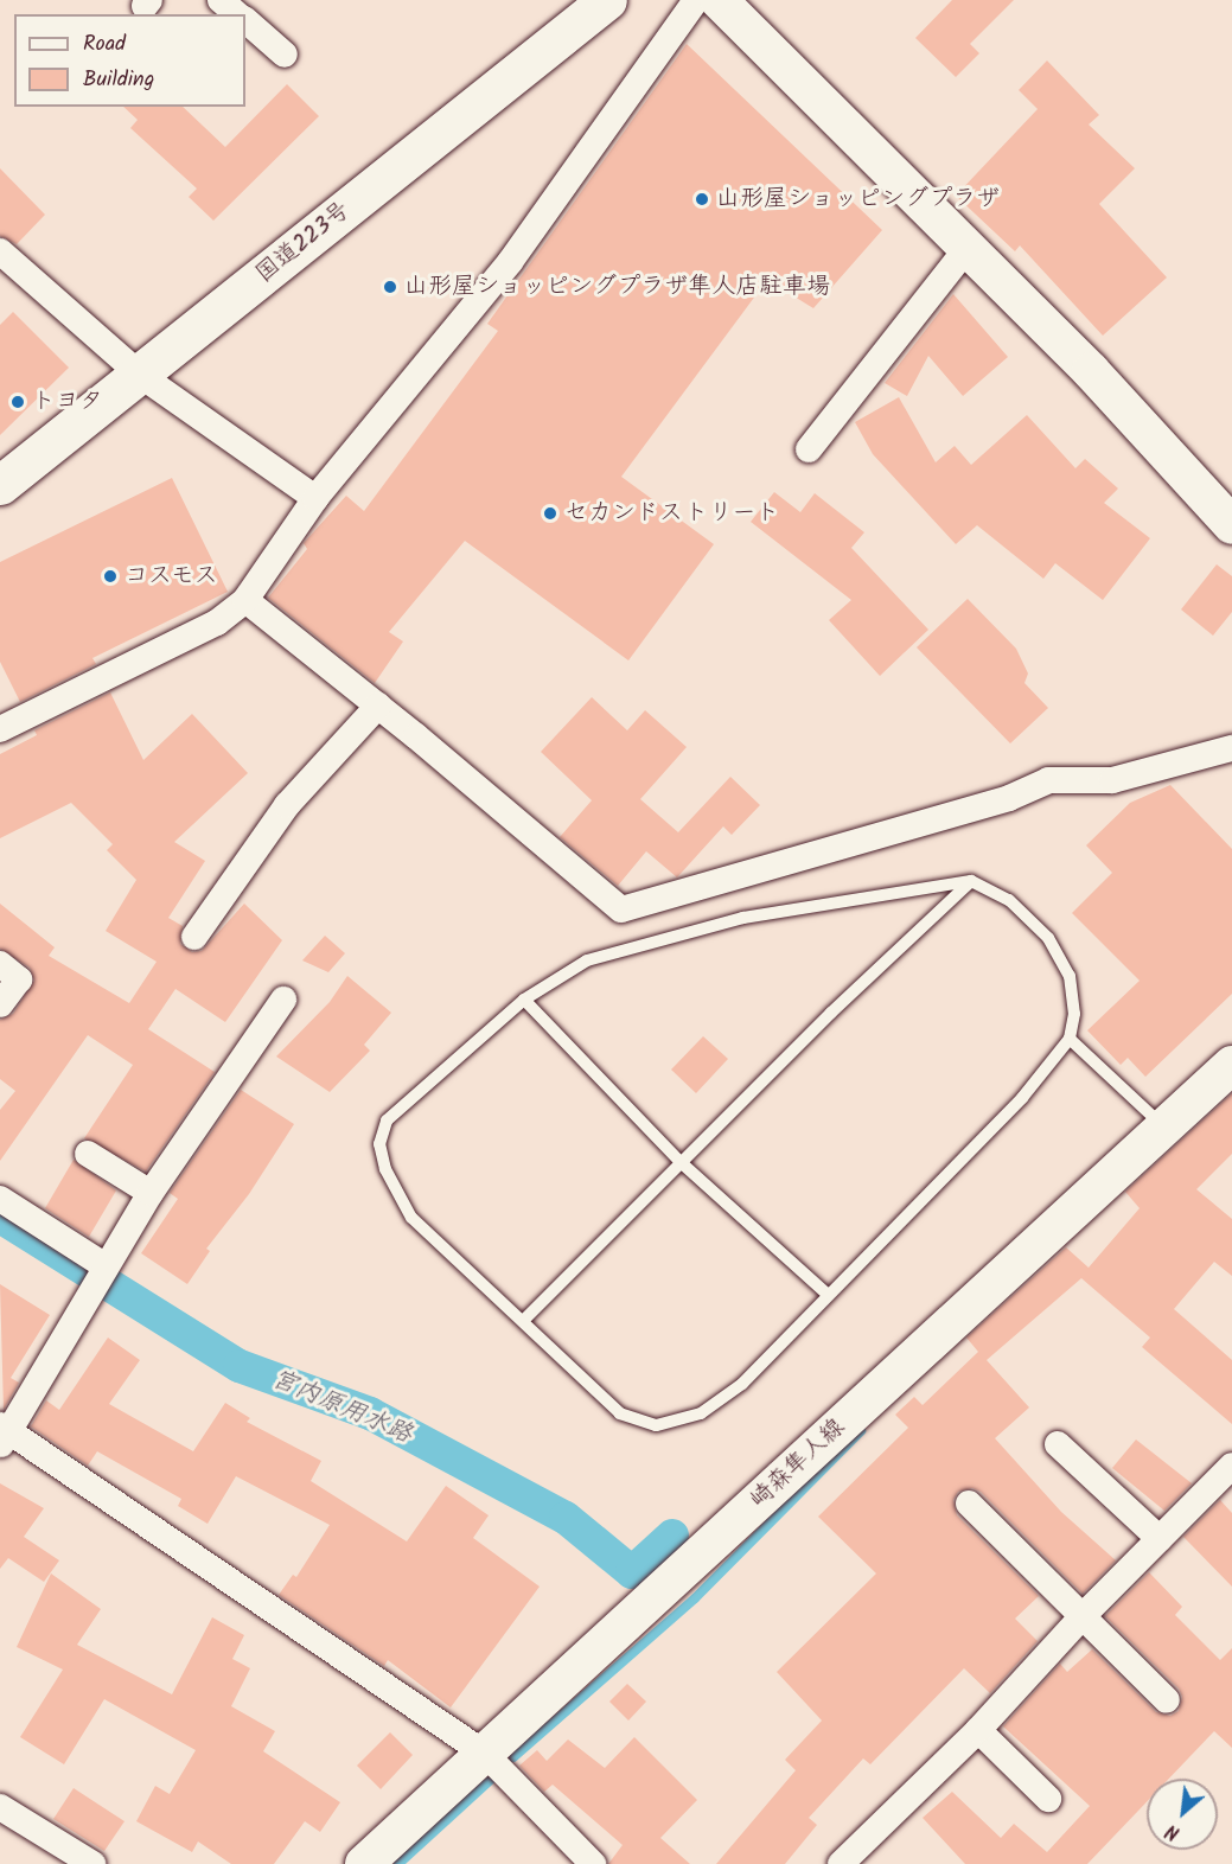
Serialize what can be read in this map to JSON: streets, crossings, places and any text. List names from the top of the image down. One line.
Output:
{"streets":{"highway":["国道223号"],"main road":["崎森隼人線"]},"water":["宮内原用水路"],"places":["山形屋ショッピングプラザ","山形屋ショッピングプラザ隼人店駐車場","トヨタ","セカンドストリート","コスモス"],"legend":["Road","Building"],"north":"bottom left"}
